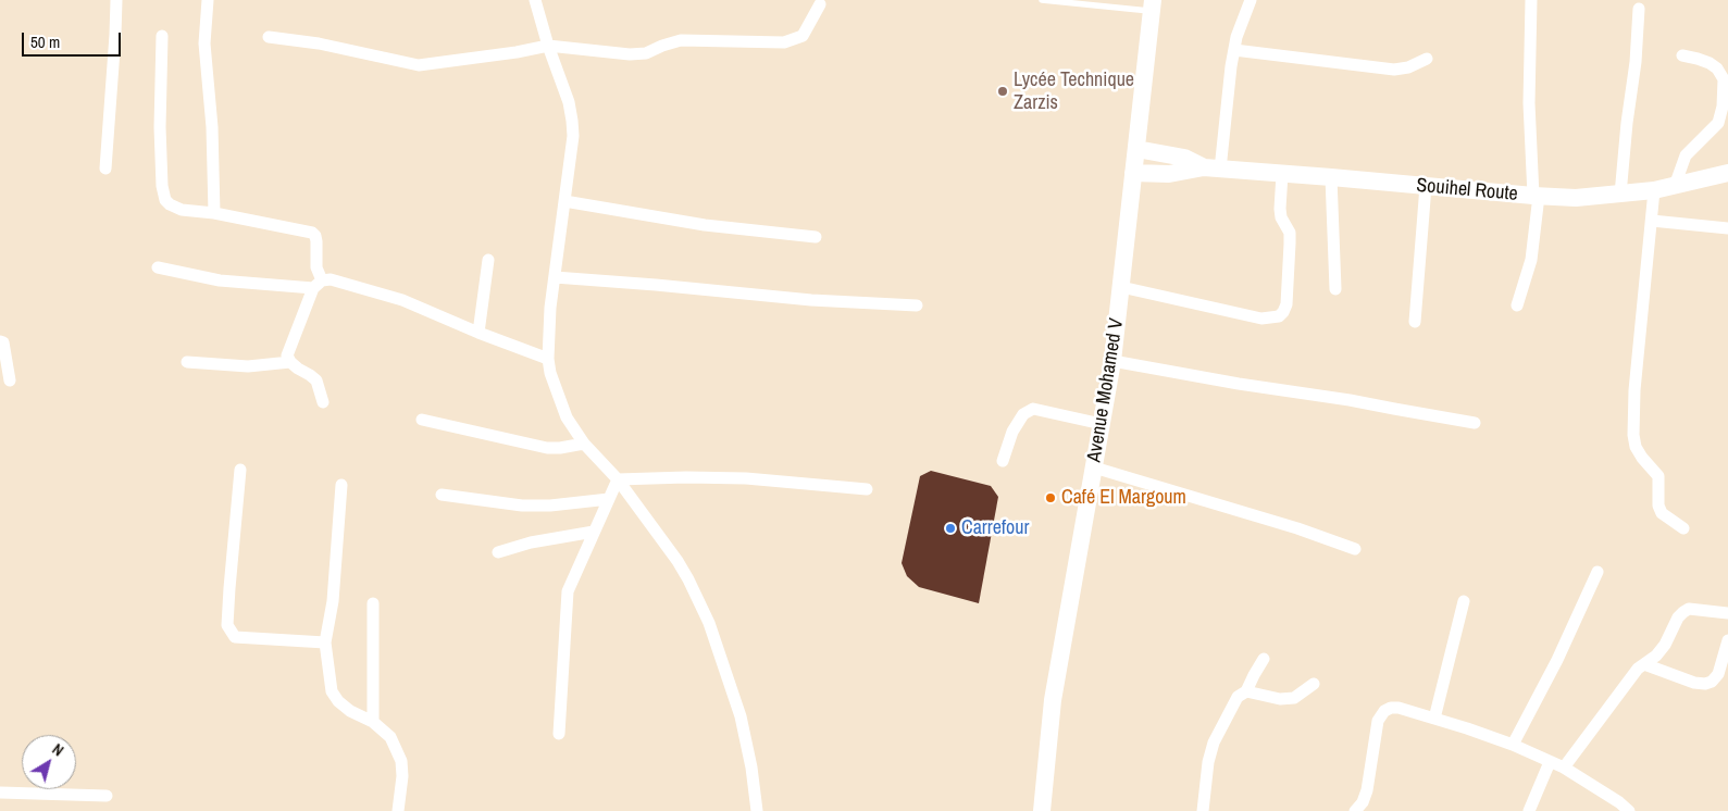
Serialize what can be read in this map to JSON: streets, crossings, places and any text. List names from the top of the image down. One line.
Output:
{"streets":{"main road":["Souihel Route","Avenue Mohamed V"]},"places":["Lycée Technique Zarzis","Café El Margoum","Carrefour"],"scale_bar":"50 m","north":"top right"}
